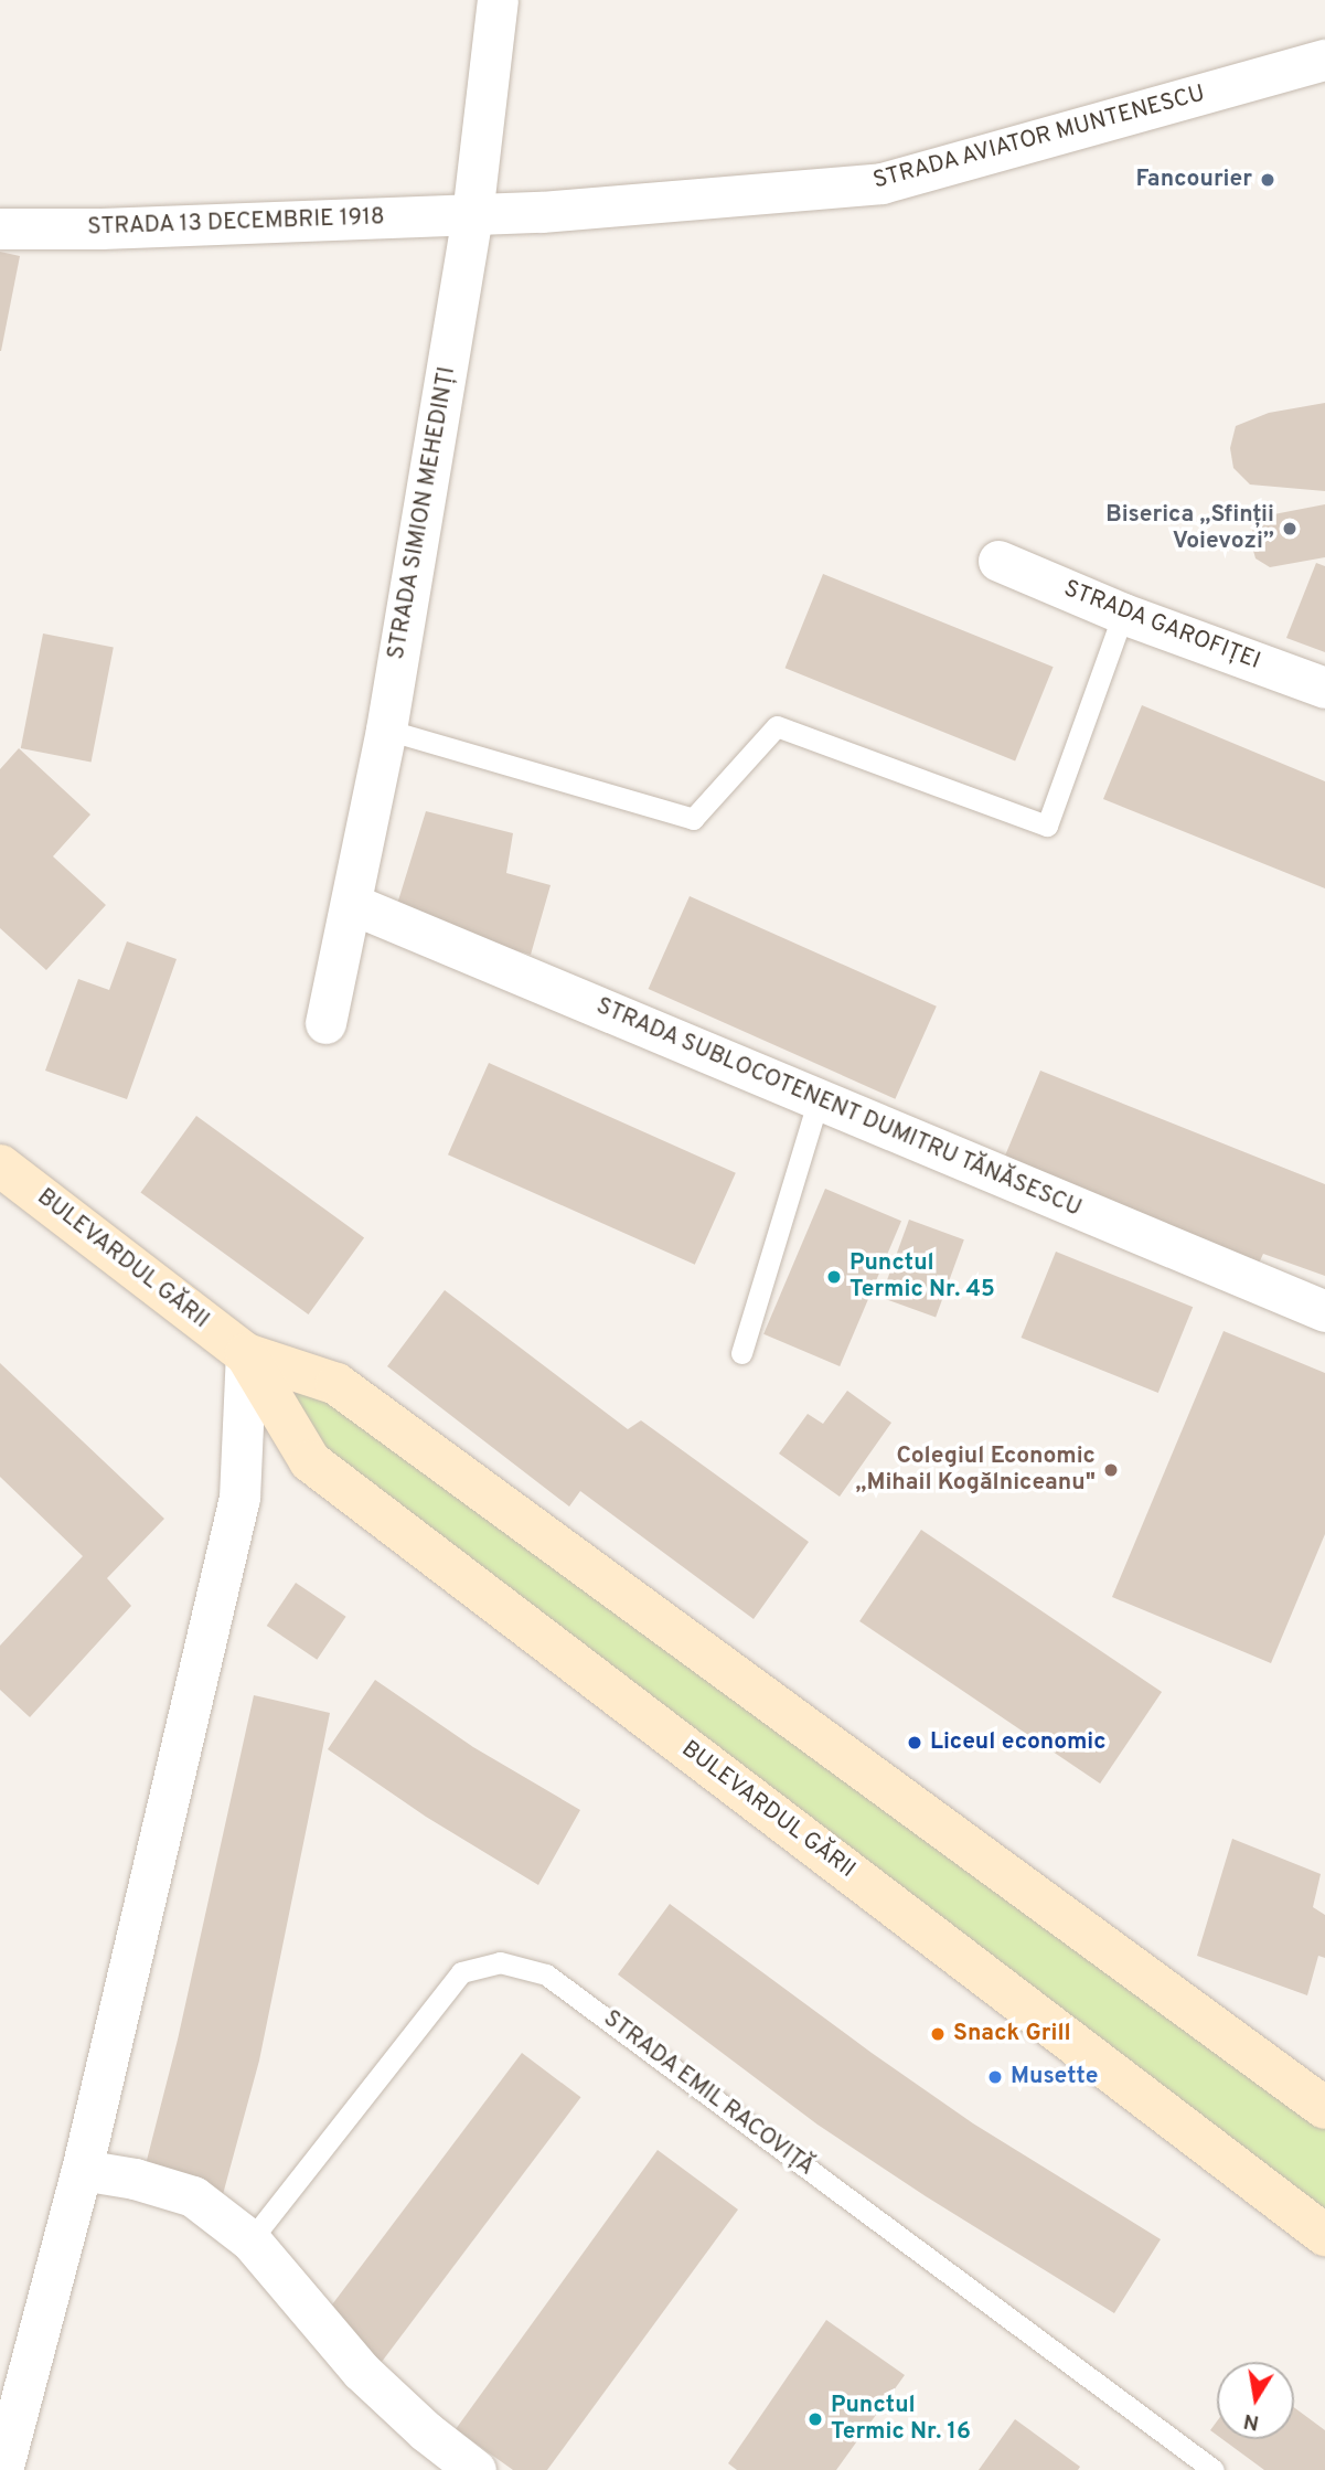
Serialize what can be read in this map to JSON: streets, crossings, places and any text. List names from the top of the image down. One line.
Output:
{"streets":{"main road":["BULEVARDUL GĂRII"],"street":["STRADA AVIATOR MUNTENESCU","STRADA 13 DECEMBRIE 1918","STRADA SIMION MEHEDINȚI","STRADA GAROFIȚEI","STRADA SUBLOCOTENENT DUMITRU TĂNĂSESCU"],"lane":["STRADA EMIL RACOVIȚĂ"]},"crossings":[["STRADA AVIATOR MUNTENESCU","STRADA 13 DECEMBRIE 1918"],["STRADA AVIATOR MUNTENESCU","STRADA SIMION MEHEDINȚI"],["STRADA 13 DECEMBRIE 1918","STRADA SIMION MEHEDINȚI"],["STRADA SIMION MEHEDINȚI","STRADA SUBLOCOTENENT DUMITRU TĂNĂSESCU"]],"places":["Fancourier","Biserica „Sfinții Voievozi”","Punctul Termic Nr. 45","Colegiul Economic „Mihail Kogălniceanu\"","Liceul economic","Snack Grill","Musette","Punctul Termic Nr. 16"],"north":"bottom"}
